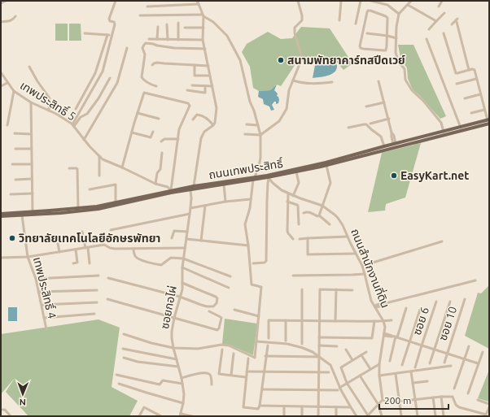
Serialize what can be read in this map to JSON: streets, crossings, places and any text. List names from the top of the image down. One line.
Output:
{"streets":{"main road":["ถนนเทพประสิทธิ์"],"street":["เทพประสิทธิ์ 5","ถนนสำนักงานที่ดิน","เทพประสิทธิ์ 4","ซอยกอไผ่","ซอย 6","ซอย 10"]},"crossings":[["เทพประสิทธิ์ 5","ถนนเทพประสิทธิ์"],["ถนนเทพประสิทธิ์","ถนนสำนักงานที่ดิน"],["ถนนเทพประสิทธิ์","เทพประสิทธิ์ 4"],["ถนนเทพประสิทธิ์","ซอยกอไผ่"]],"places":["สนามพัทยาคาร์ทสปีดเวย์","EasyKart.net","วิทยาลัยเทคโนโลยีอักษรพัทยา"],"scale_bar":"200 m","north":"bottom"}
